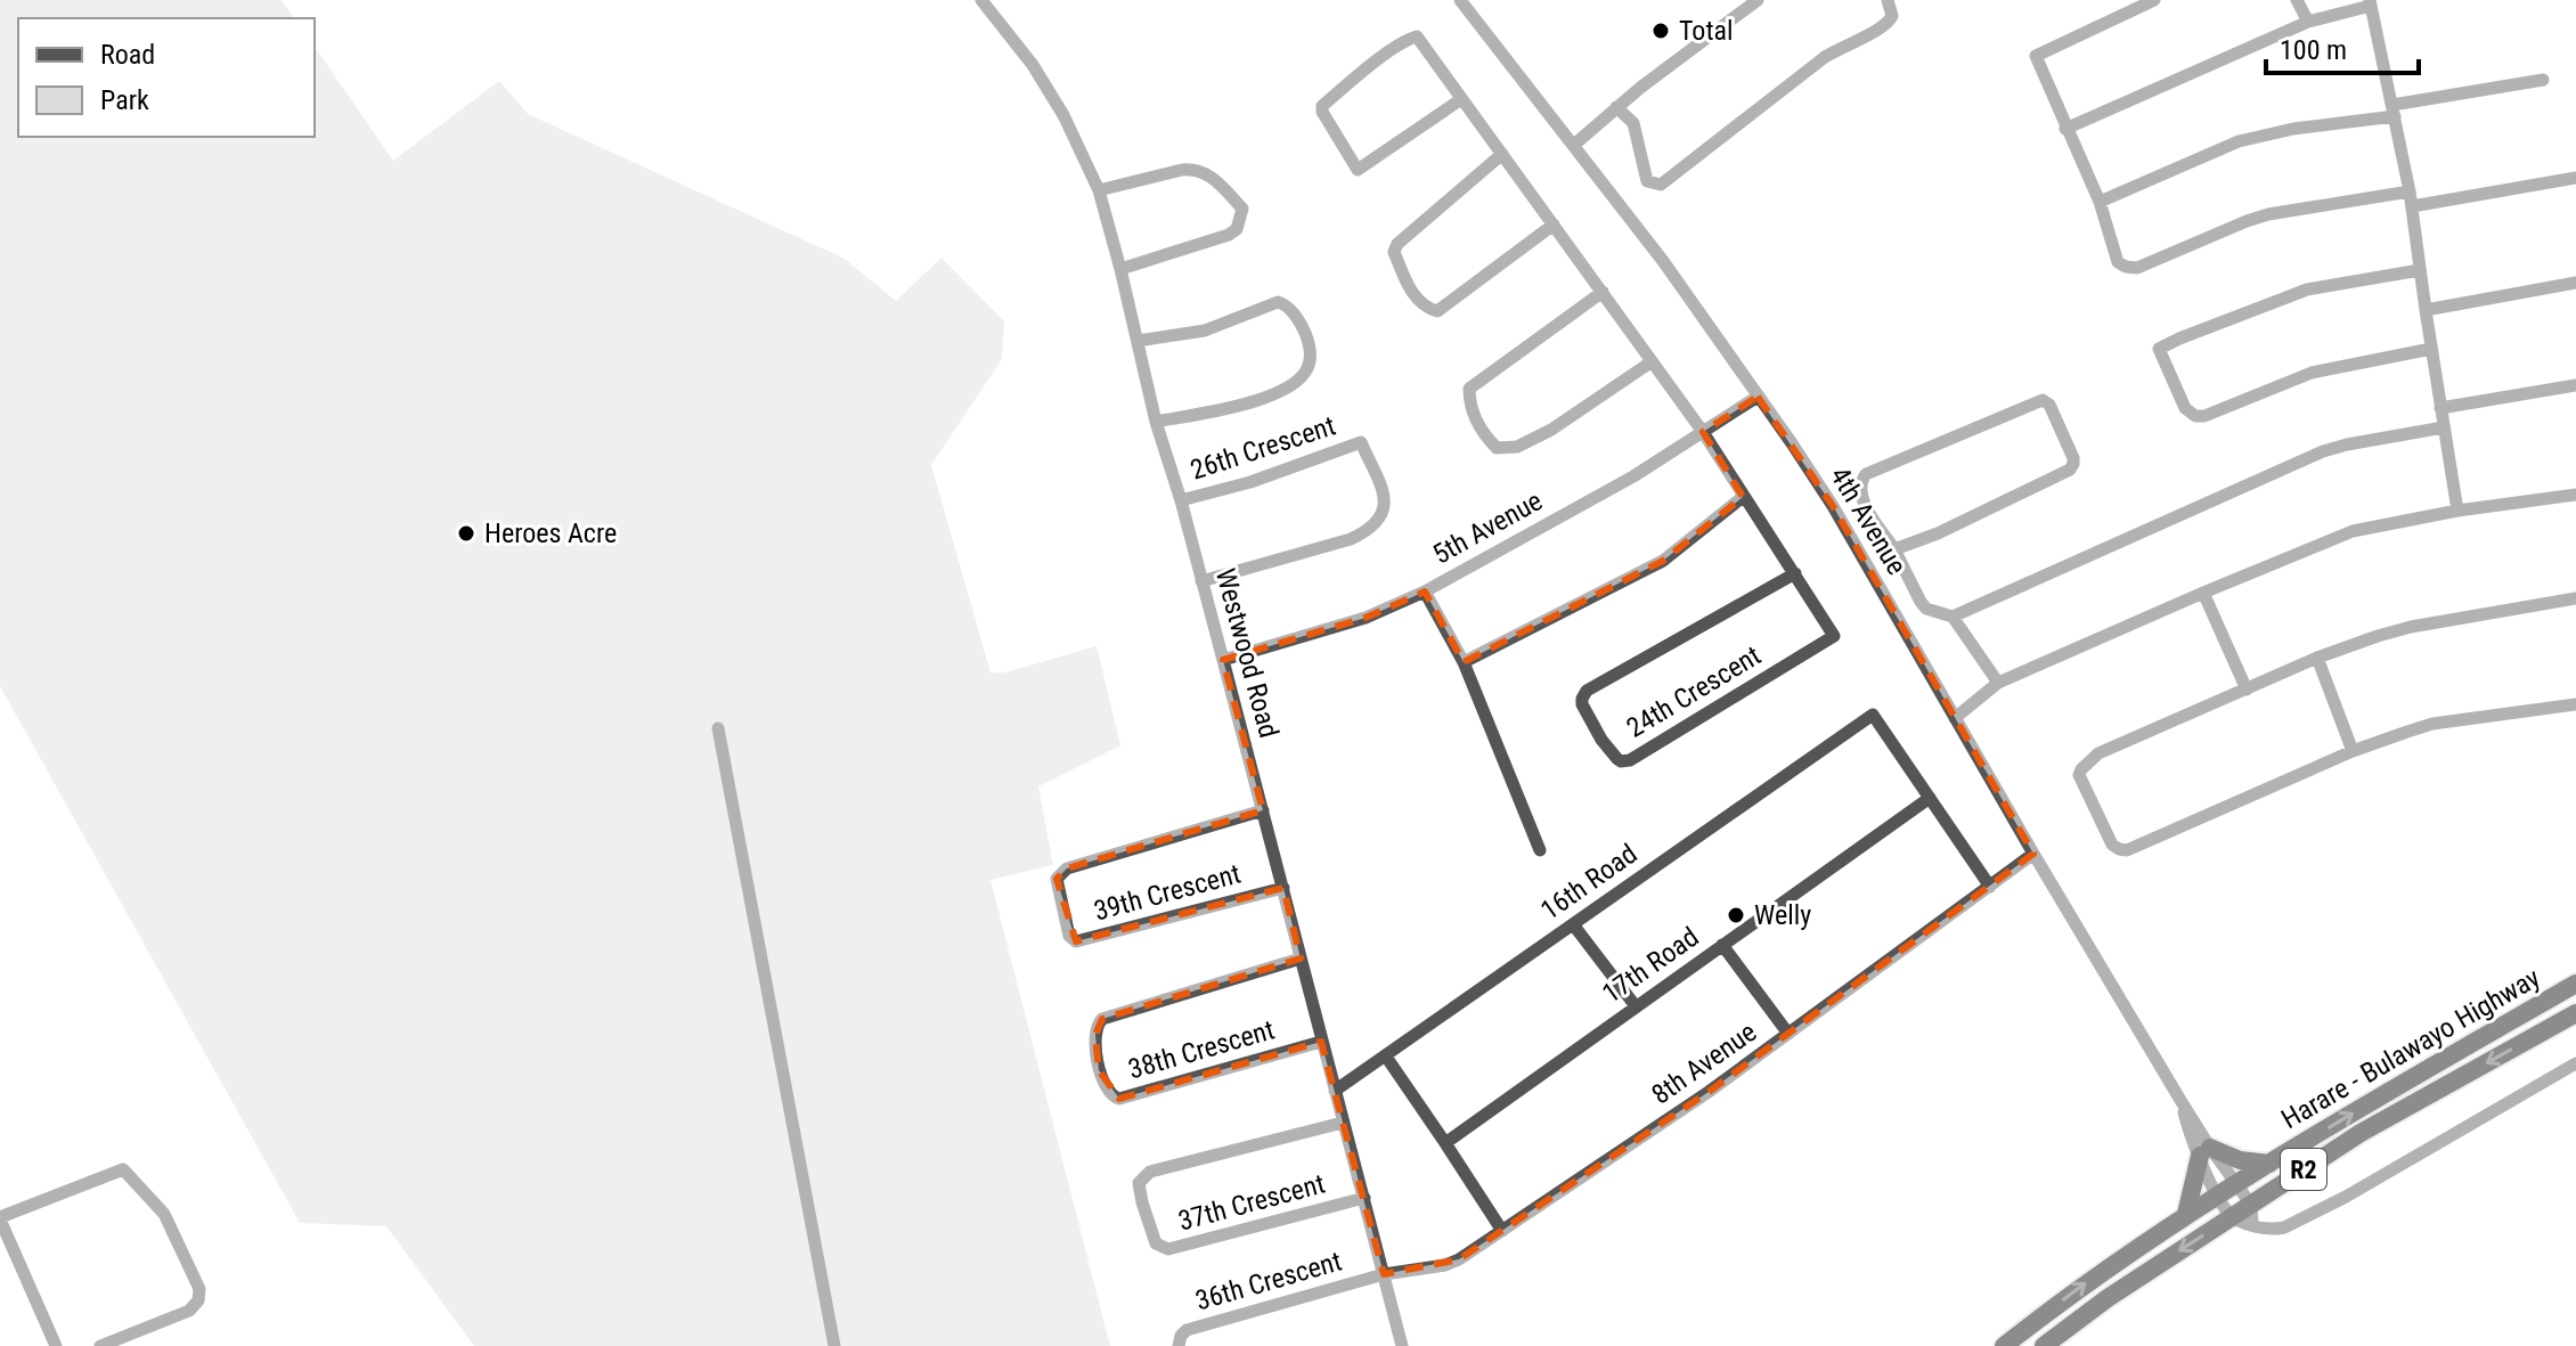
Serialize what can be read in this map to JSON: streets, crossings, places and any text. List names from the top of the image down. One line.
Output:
{"streets":{"highway":["Harare - Bulawayo Highway","R2"],"street":["26th Crescent","4th Avenue","5th Avenue","Westwood Road","24th Crescent","16th Road","39th Crescent","17th Road","38th Crescent","8th Avenue","37th Crescent","36th Crescent"]},"crossings":[["26th Crescent","Westwood Road"],["4th Avenue","5th Avenue"],["4th Avenue","8th Avenue"],["5th Avenue","Westwood Road"],["Westwood Road","16th Road"],["Westwood Road","39th Crescent"],["Westwood Road","38th Crescent"],["Westwood Road","8th Avenue"],["Westwood Road","37th Crescent"],["Westwood Road","36th Crescent"],["16th Road","17th Road"],["8th Avenue","36th Crescent"]],"places":["Total","Heroes Acre","Welly"],"legend":["Road","Park"],"scale_bar":"100 m"}
